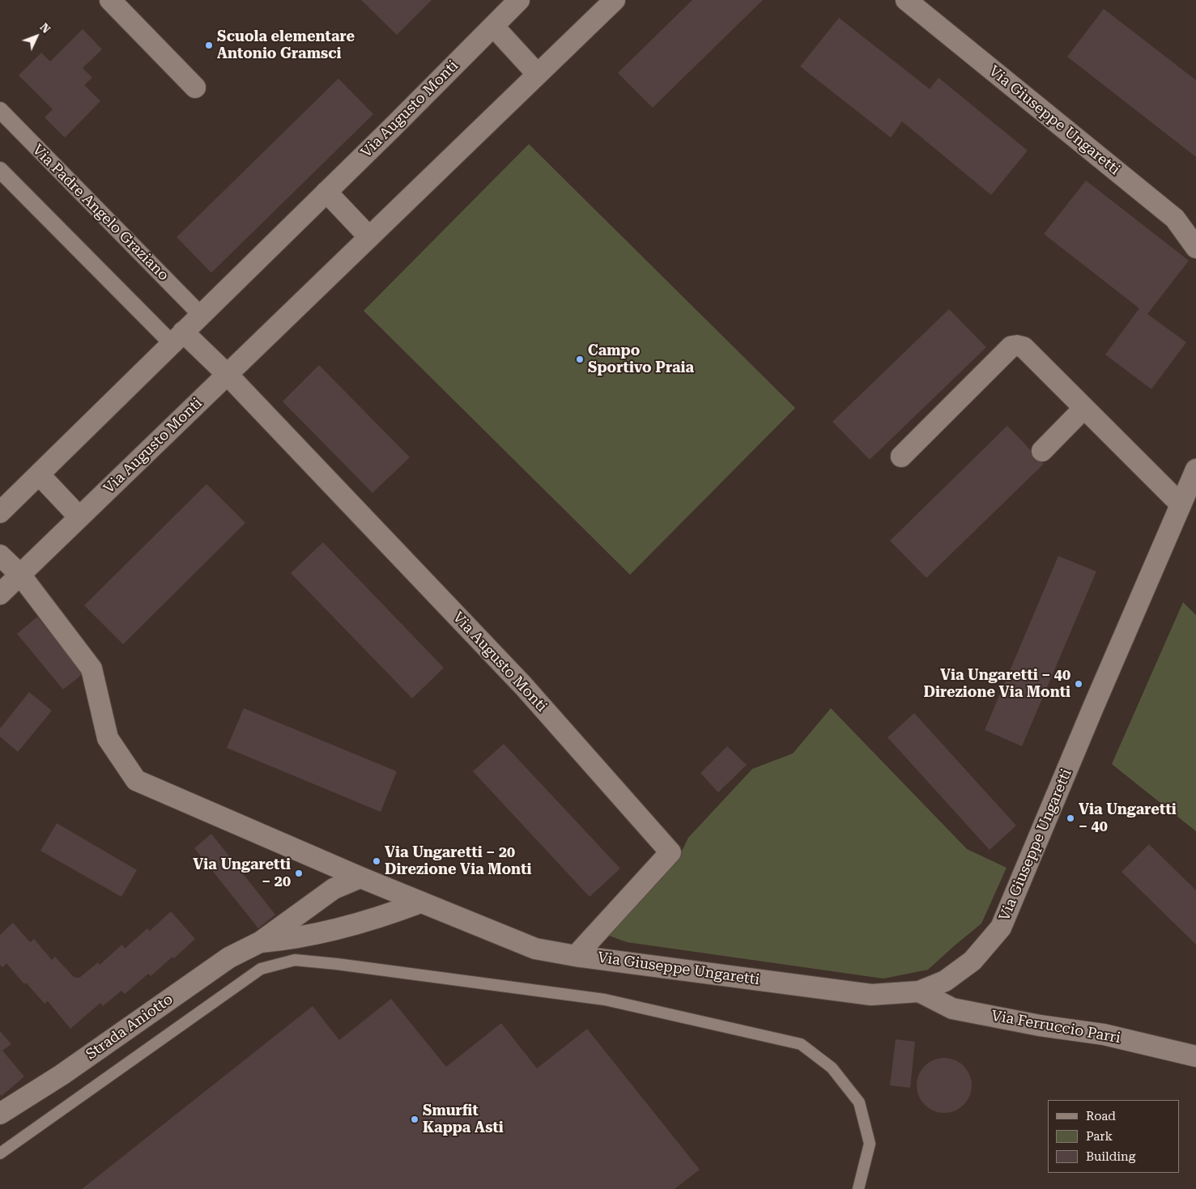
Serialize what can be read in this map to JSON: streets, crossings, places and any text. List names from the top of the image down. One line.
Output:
{"streets":{"street":["Via Augusto Monti","Via Giuseppe Ungaretti","Via Padre Angelo Graziano","Strada Aniotto","Via Ferruccio Parri"]},"crossings":[["Via Augusto Monti","Via Giuseppe Ungaretti"],["Via Augusto Monti","Via Padre Angelo Graziano"],["Via Giuseppe Ungaretti","Strada Aniotto"],["Via Giuseppe Ungaretti","Via Ferruccio Parri"]],"places":["Scuola elementare Antonio Gramsci","Campo Sportivo Praia","Via Ungaretti – 40 Direzione Via Monti","Via Ungaretti – 40","Via Ungaretti – 20 Direzione Via Monti","Via Ungaretti – 20","Smurfit Kappa Asti"],"legend":["Road","Park","Building"],"north":"top right"}
